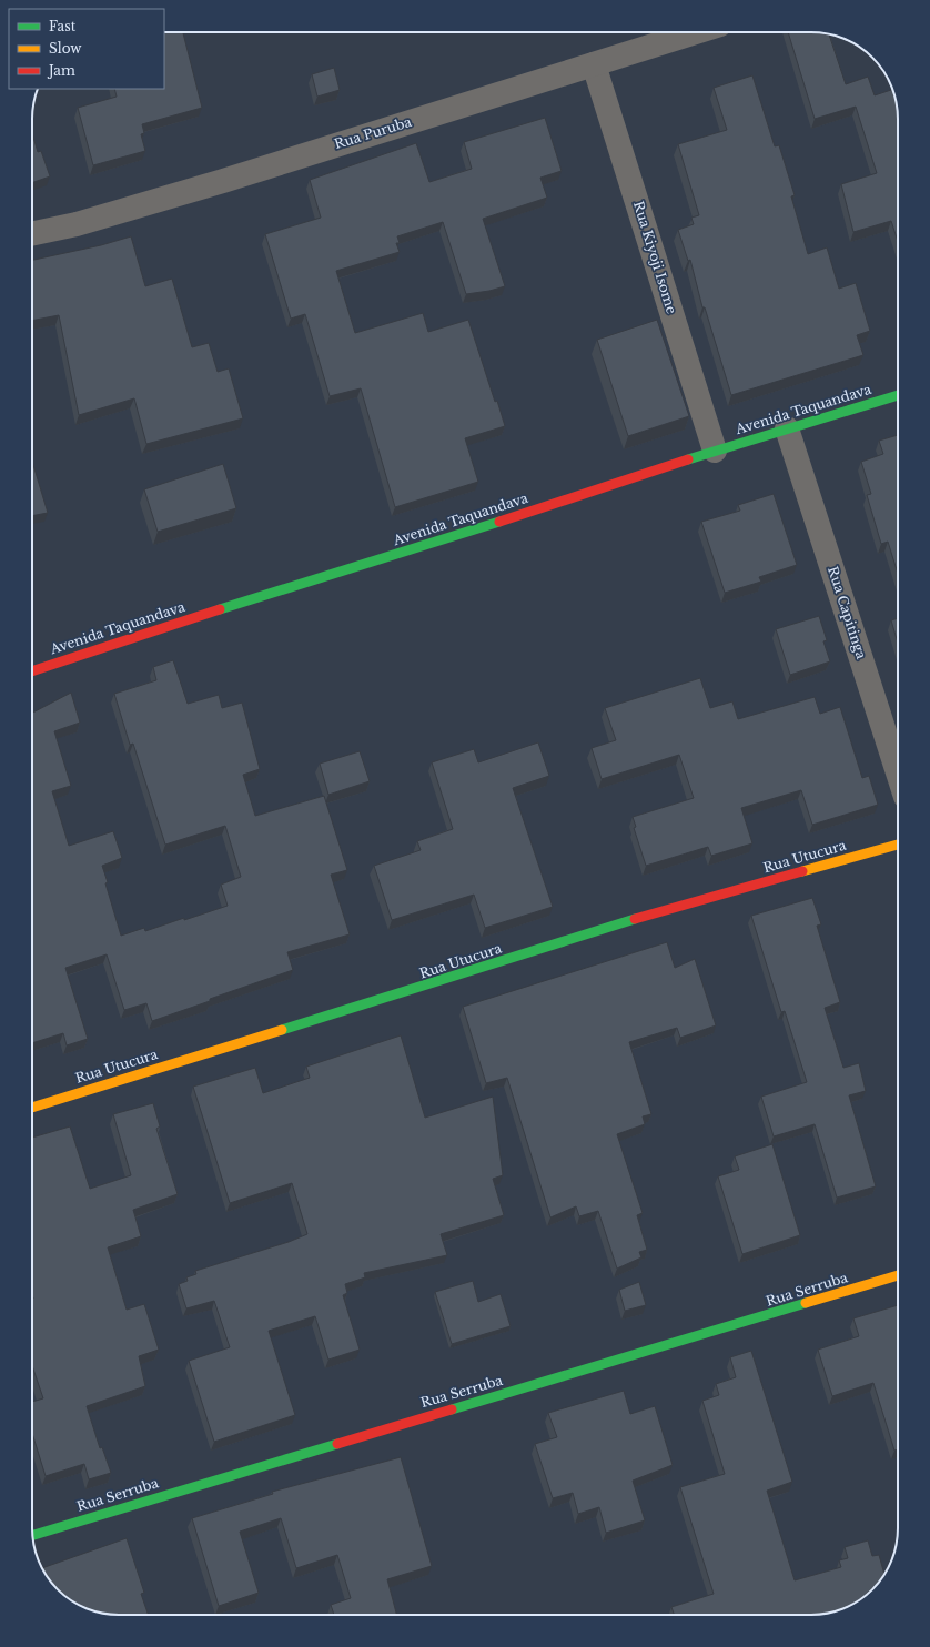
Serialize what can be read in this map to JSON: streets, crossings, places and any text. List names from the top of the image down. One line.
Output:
{"streets":{"street":["Rua Puruba","Rua Kiyoji Isome","Avenida Taquandava","Rua Capitinga","Rua Utucura","Rua Serruba"]},"crossings":[["Rua Puruba","Rua Kiyoji Isome"],["Rua Kiyoji Isome","Avenida Taquandava"],["Avenida Taquandava","Rua Capitinga"]],"legend":["Fast","Slow","Jam"]}
